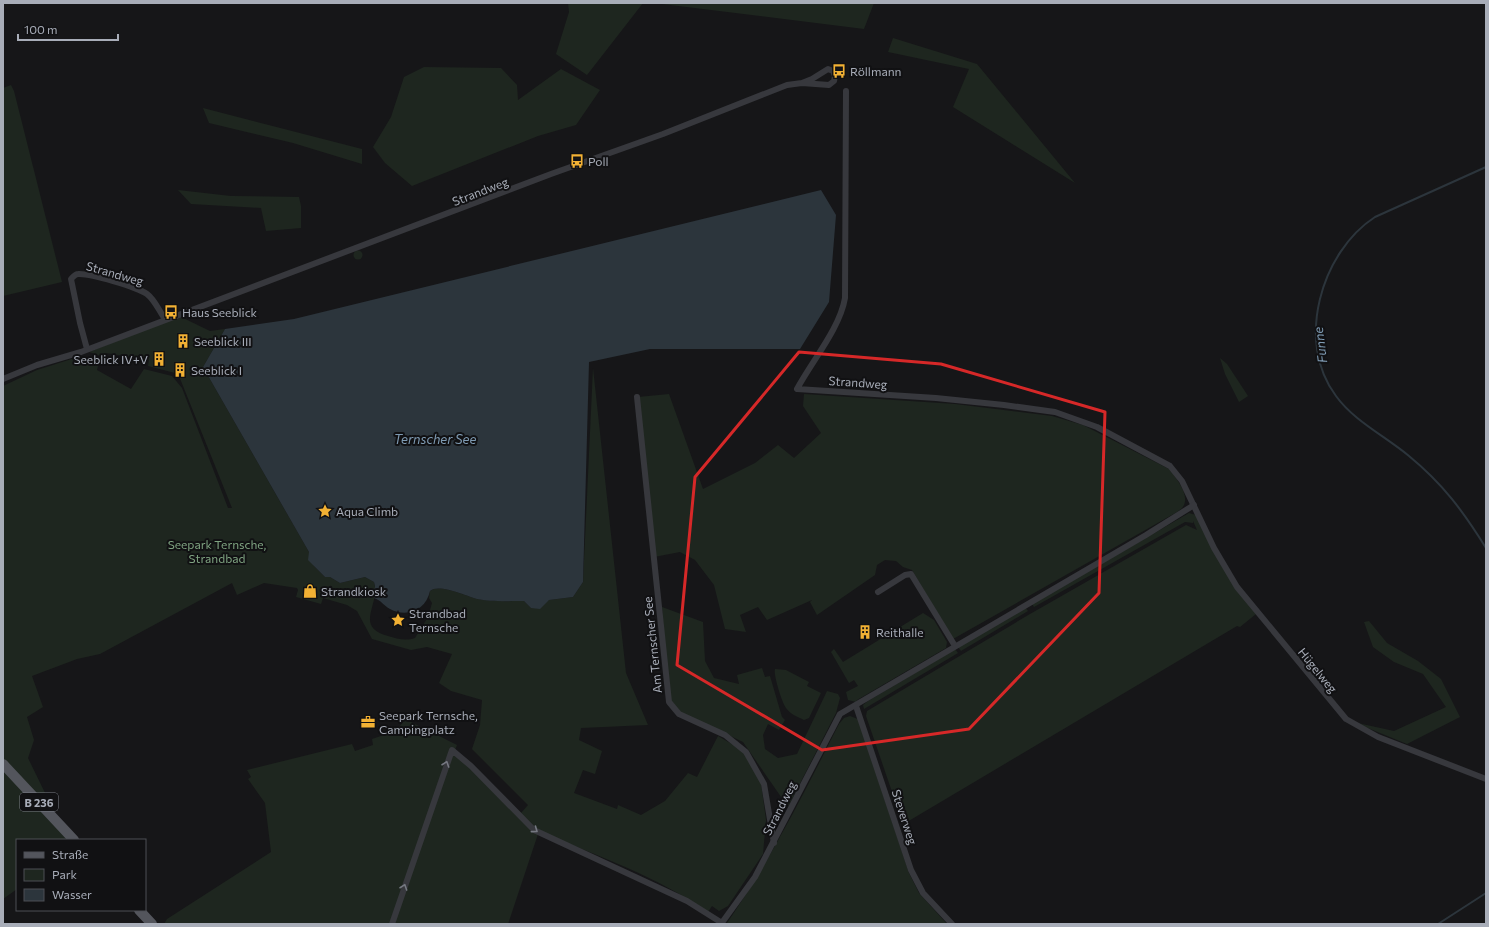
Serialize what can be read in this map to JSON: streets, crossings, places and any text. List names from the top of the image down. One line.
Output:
{"streets":{"main road":["B 236"],"street":["Strandweg","Am Ternscher See","Hügelweg","Steverweg"]},"crossings":[["Strandweg","Am Ternscher See"],["Strandweg","Hügelweg"],["Strandweg","Steverweg"]],"water":["Funne","Ternscher See"],"parks":["Seepark Ternsche, Strandbad"],"places":{"bus stop":["Röllmann","Poll","Haus Seeblick"],"building":["Seeblick III","Seeblick IV+V","Seeblick I","Reithalle"],"place":["Aqua Climb","Strandbad Ternsche"],"shop":["Strandkiosk"],"office":["Seepark Ternsche, Campingplatz"]},"legend":["Straße","Park","Wasser"],"scale_bar":"100 m"}
